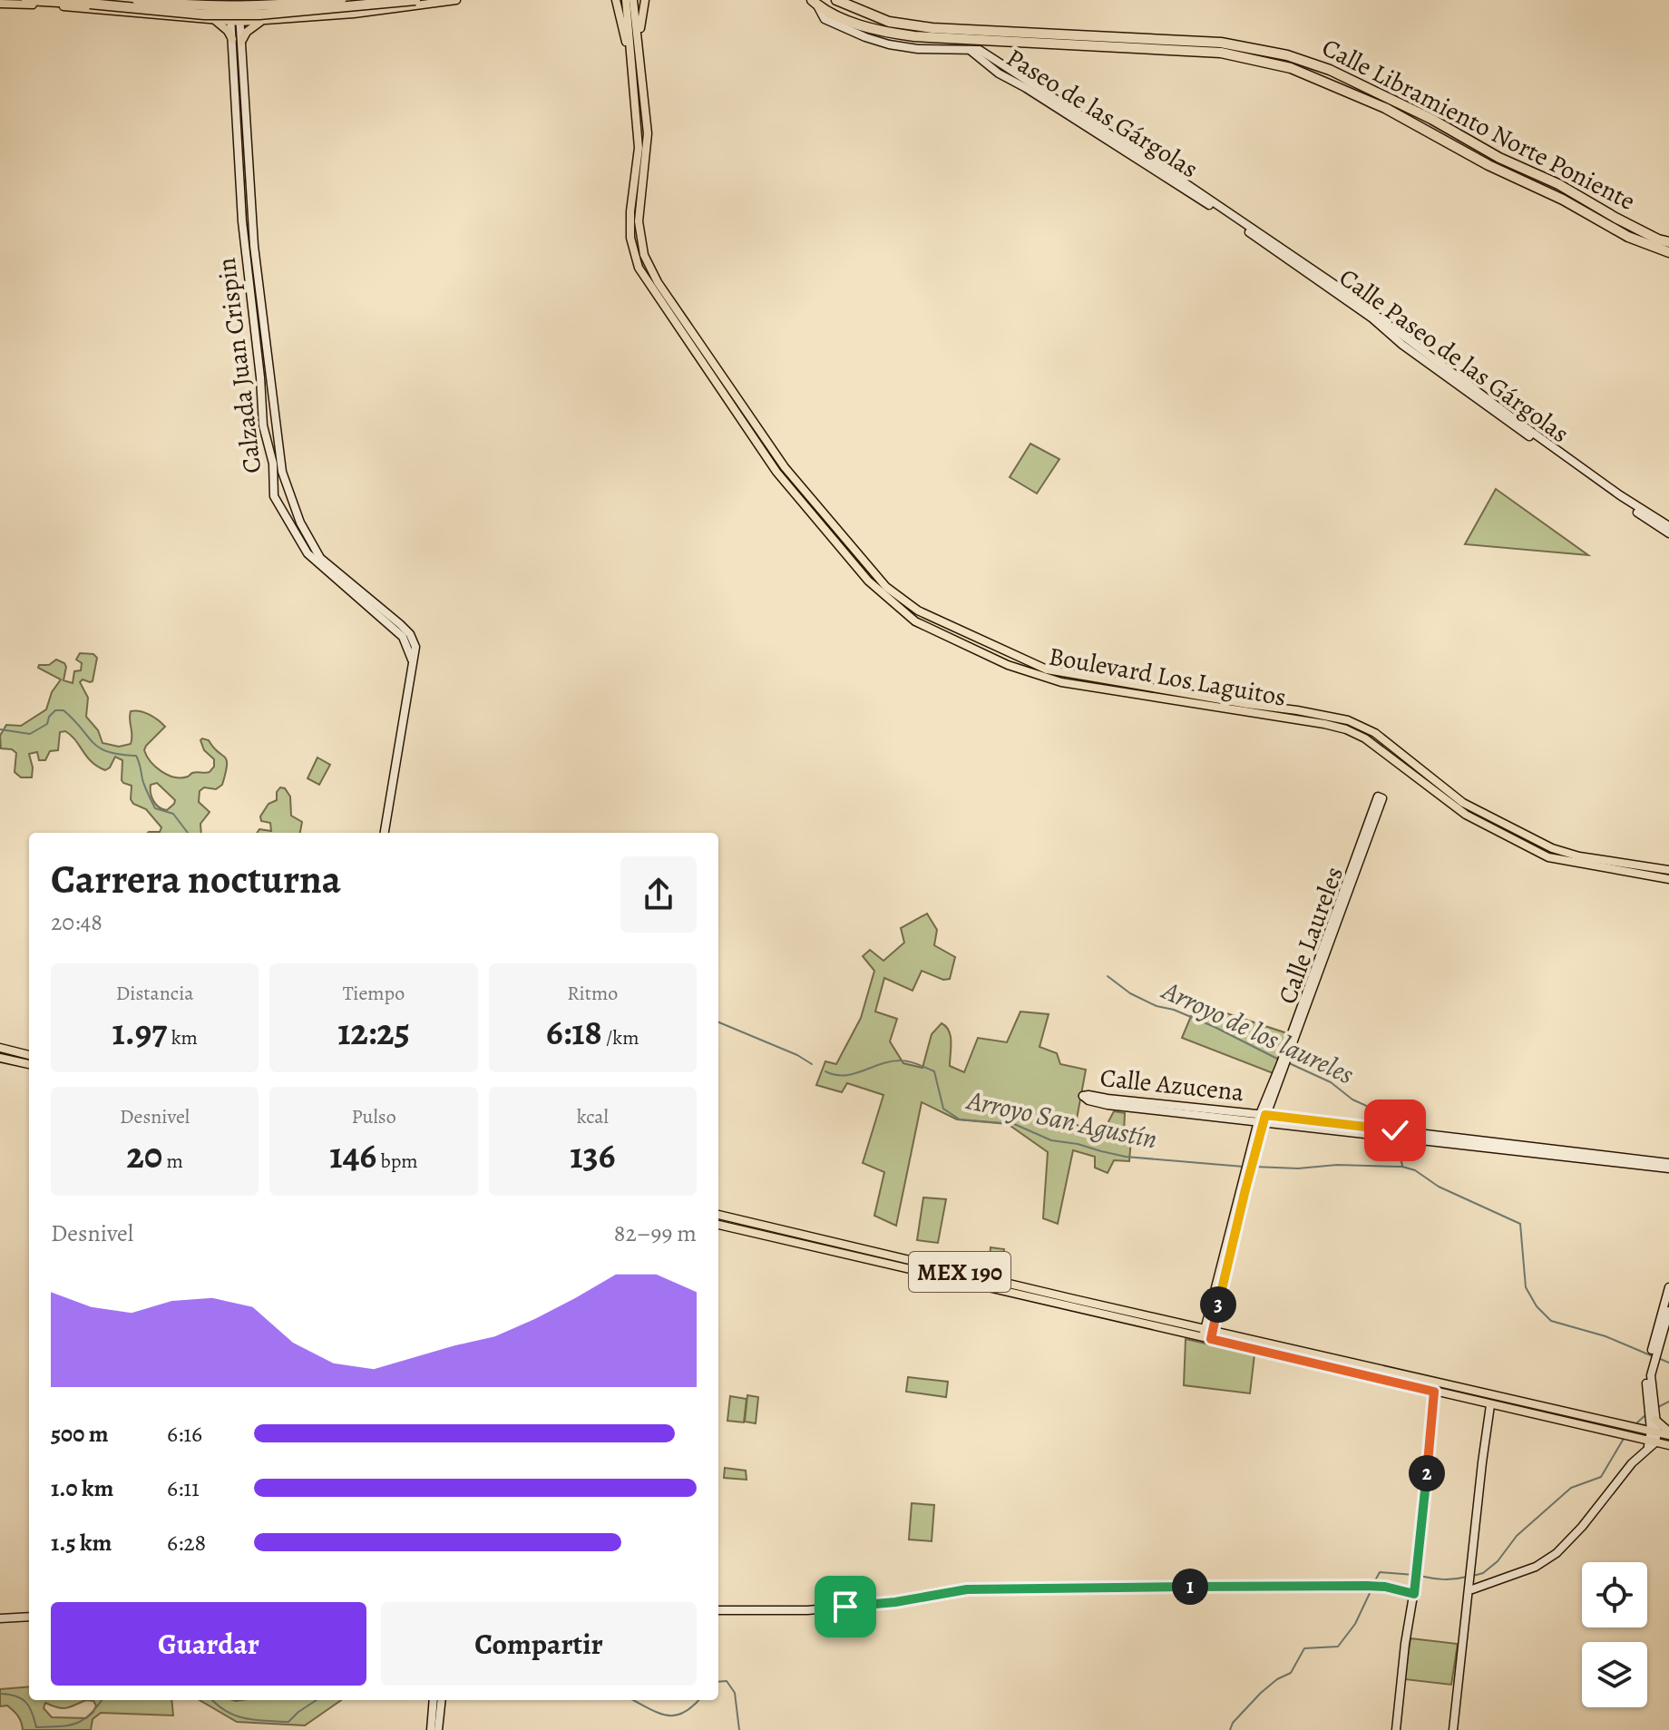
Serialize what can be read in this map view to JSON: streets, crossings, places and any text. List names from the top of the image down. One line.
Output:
{"streets":{"highway":["Calle Libramiento Norte Poniente"],"main road":["Paseo de las Gárgolas","Calle Paseo de las Gárgolas","Calzada Juan Crispin","Boulevard Los Laguitos","Calle Azucena","MEX 190"]},"crossings":[["Paseo de las Gárgolas","Calle Paseo de las Gárgolas"]],"water":["Arroyo de los laureles","Arroyo San Agustín"],"page":{"heading":["Carrera nocturna","20:48"],"stats":[["Distancia","1.97 km"],["Tiempo","12:25"],["Ritmo","6:18 /km"],["Desnivel","20 m"],["Pulso","146 bpm"],["kcal","136"]],"chart":["Desnivel","82–99 m"],"pins":["3","2","1"],"list":[{"name":"500 m","note":"6:16"},{"name":"1.0 km","note":"6:11"},{"name":"1.5 km","note":"6:28"}],"buttons":["Guardar","Compartir"]}}
